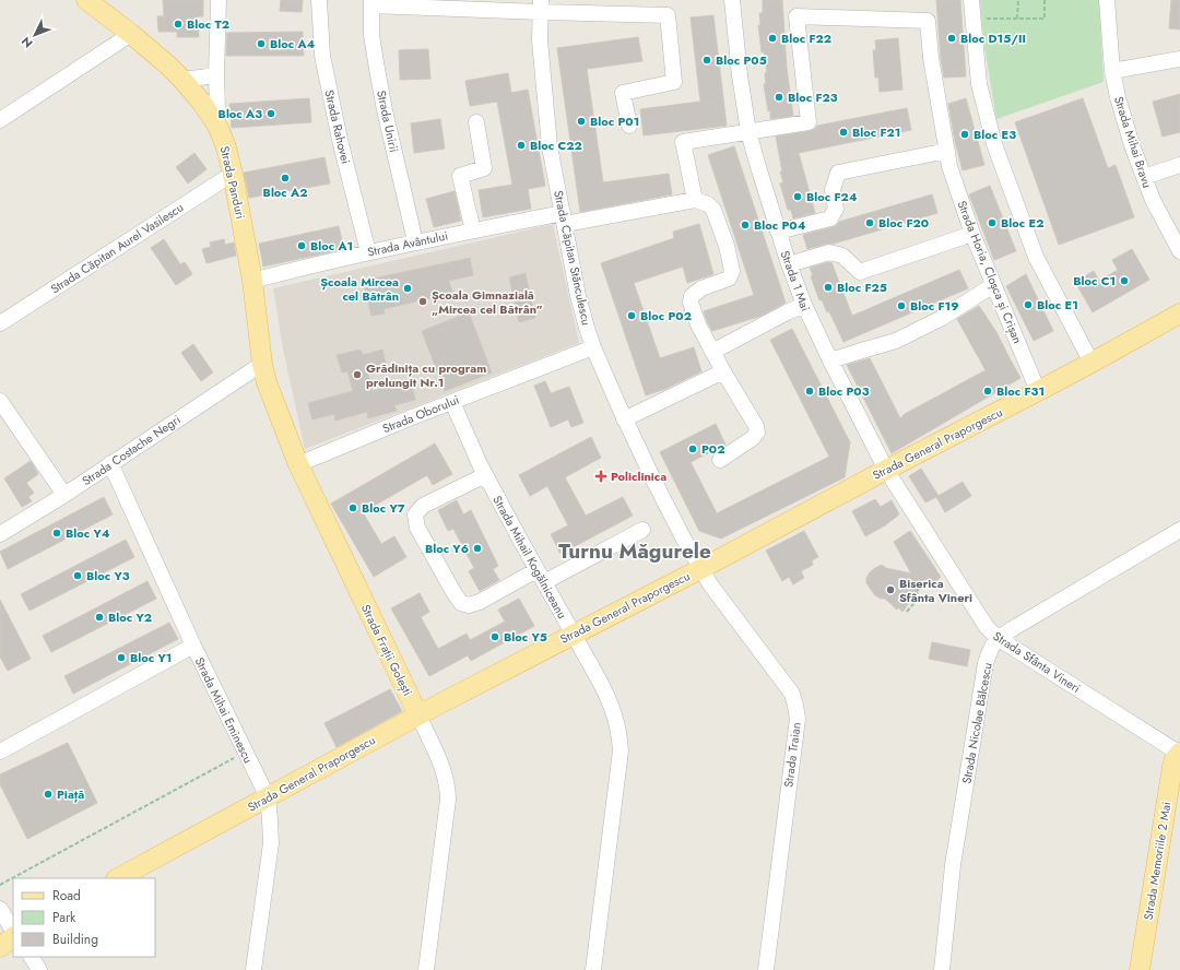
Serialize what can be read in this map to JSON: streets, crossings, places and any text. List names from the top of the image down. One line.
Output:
{"streets":{"main road":["Strada Panduri","Strada General Praporgescu","Strada Frații Golești","Strada Memoriile 2 Mai"],"street":["Strada Unirii","Strada Rahovei","Strada Mihai Bravu","Strada Avântului","Strada Căpitan Aurel Vasilescu","Strada Căpitan Stănculescu","Strada Horia, Cloșca și Crișan","Strada 1 Mai","Strada Oborului","Strada Costache Negri","Strada Mihail Kogălniceanu","Strada Sfânta Vineri","Strada Mihai Eminescu","Strada Nicolae Bălcescu","Strada Traian"]},"crossings":[["Strada Unirii","Strada Avântului"],["Strada Rahovei","Strada Avântului"],["Strada Panduri","Strada Avântului"],["Strada Panduri","Strada Căpitan Aurel Vasilescu"],["Strada Panduri","Strada Frații Golești"],["Strada Avântului","Strada Căpitan Stănculescu"],["Strada Căpitan Stănculescu","Strada Oborului"],["Strada Căpitan Stănculescu","Strada General Praporgescu"],["Strada Căpitan Stănculescu","Strada Traian"],["Strada Horia, Cloșca și Crișan","Strada 1 Mai"],["Strada Horia, Cloșca și Crișan","Strada General Praporgescu"],["Strada 1 Mai","Strada General Praporgescu"],["Strada 1 Mai","Strada Sfânta Vineri"],["Strada Oborului","Strada Mihail Kogălniceanu"],["Strada Oborului","Strada Frații Golești"],["Strada General Praporgescu","Strada Mihail Kogălniceanu"],["Strada General Praporgescu","Strada Frații Golești"],["Strada General Praporgescu","Strada Sfânta Vineri"],["Strada General Praporgescu","Strada Mihai Eminescu"],["Strada General Praporgescu","Strada Traian"],["Strada Costache Negri","Strada Frații Golești"],["Strada Costache Negri","Strada Mihai Eminescu"],["Strada Sfânta Vineri","Strada Nicolae Bălcescu"],["Strada Sfânta Vineri","Strada Memoriile 2 Mai"]],"districts":["Turnu Măgurele"],"places":{"other":["Bloc T2","Bloc F22","Bloc D15/II","Bloc A4","Bloc P05","Bloc F23","Bloc A3","Bloc P01","Bloc F21","Bloc E3","Bloc C22","Bloc A2","Bloc F24","Bloc F20","Bloc E2","Bloc P04","Bloc A1","Bloc C1","Bloc F25","Școala Mircea cel Bătrân","Școala Gimnazială „Mircea cel Bătrân”","Bloc E1","Bloc F19","Bloc P02","Grădinița cu program prelungit Nr.1","Bloc P03","Bloc F31","P02","Bloc Y7","Bloc Y4","Bloc Y6","Bloc Y3","Biserica Sfânta Vineri","Bloc Y2","Bloc Y5","Bloc Y1","Piață"],"health":["Policlinica"]},"legend":["Road","Park","Building"],"north":"bottom left"}
